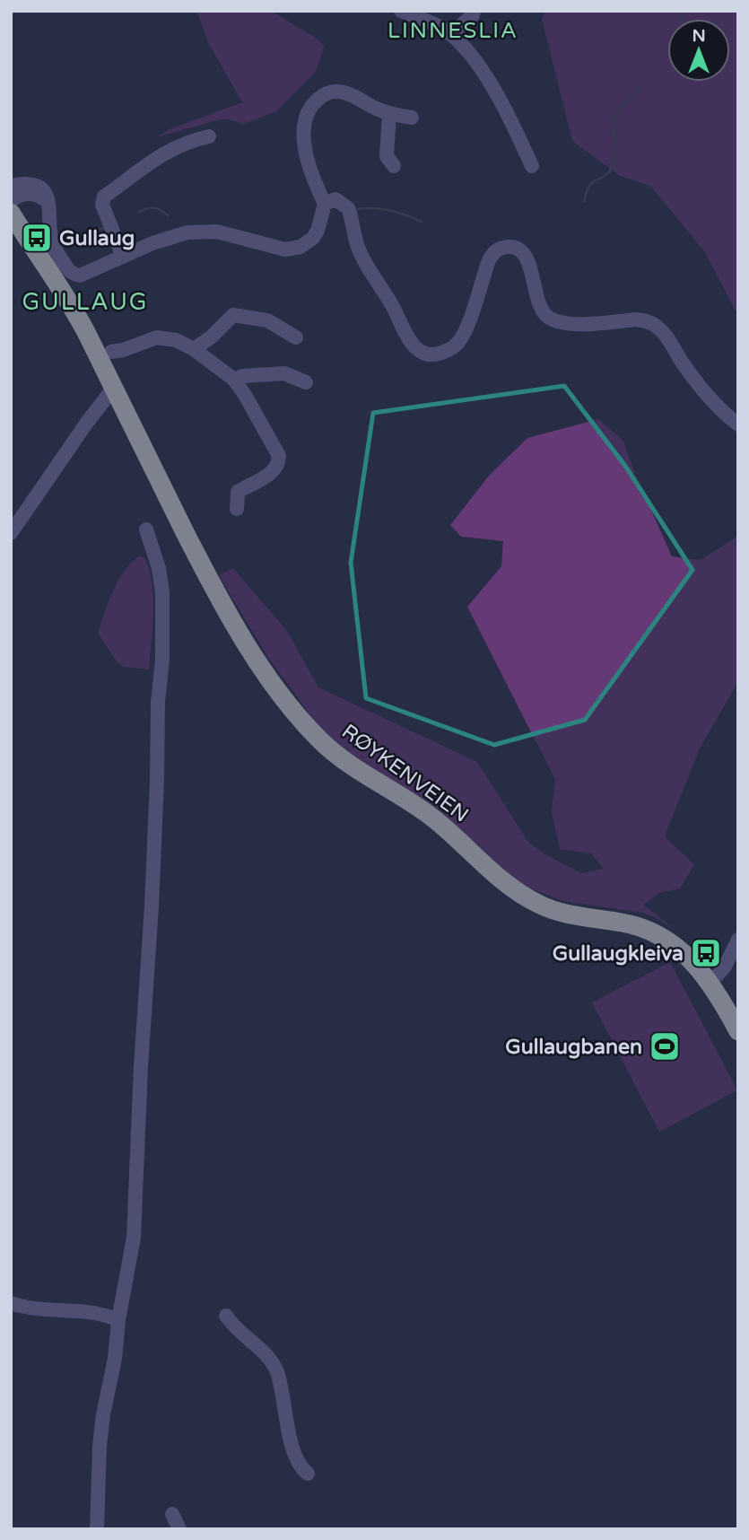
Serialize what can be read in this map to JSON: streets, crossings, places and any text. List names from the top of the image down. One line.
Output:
{"streets":{"highway":["RØYKENVEIEN"]},"districts":["LINNESLIA","GULLAUG"],"places":{"bus stop":["Gullaug","Gullaugkleiva"],"sports":["Gullaugbanen"]},"north":"top"}
